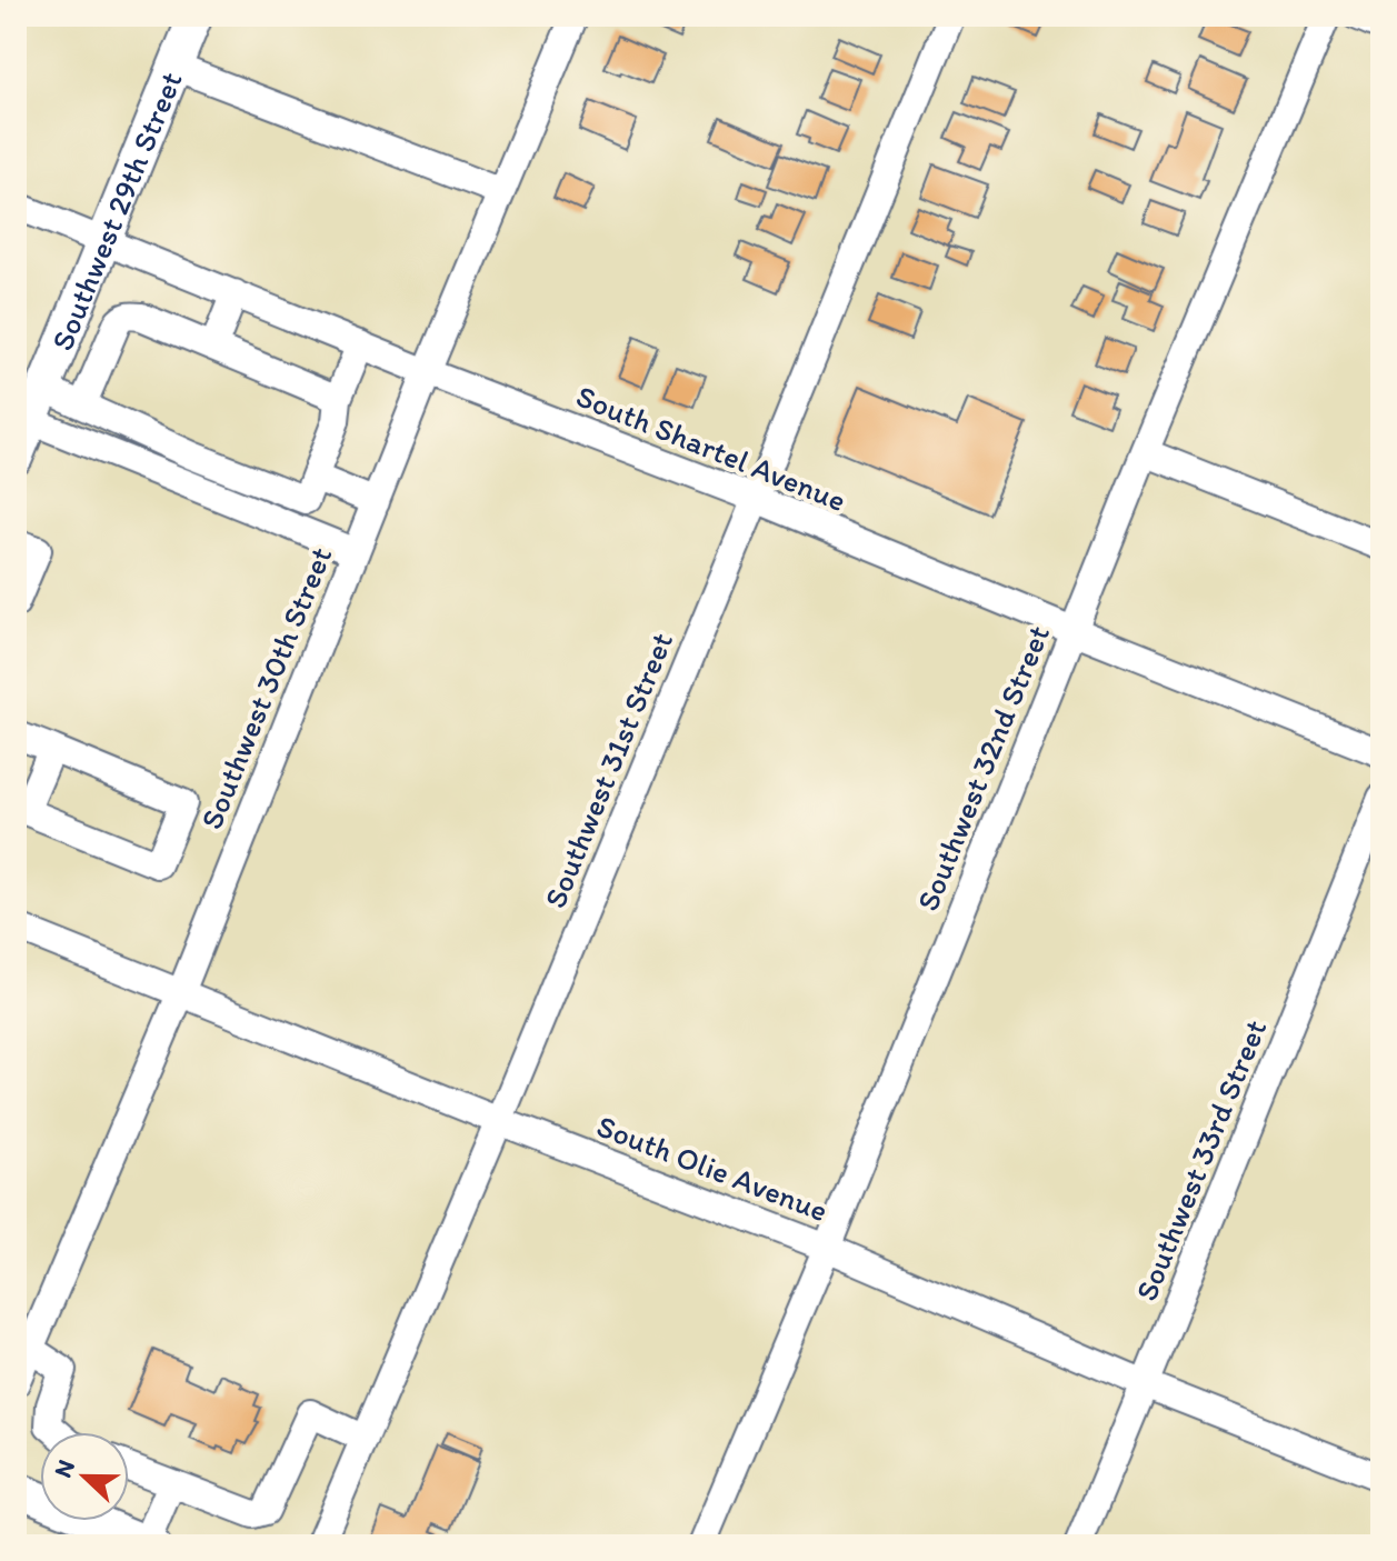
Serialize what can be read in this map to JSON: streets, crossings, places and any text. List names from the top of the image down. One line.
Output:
{"streets":{"main road":["Southwest 29th Street"],"street":["South Shartel Avenue","Southwest 30th Street","Southwest 32nd Street","Southwest 31st Street","Southwest 33rd Street","South Olie Avenue"]},"crossings":[["Southwest 29th Street","South Shartel Avenue"],["South Shartel Avenue","Southwest 30th Street"],["South Shartel Avenue","Southwest 32nd Street"],["South Shartel Avenue","Southwest 31st Street"],["Southwest 30th Street","South Olie Avenue"],["Southwest 32nd Street","South Olie Avenue"],["Southwest 31st Street","South Olie Avenue"],["Southwest 33rd Street","South Olie Avenue"]],"north":"left"}
